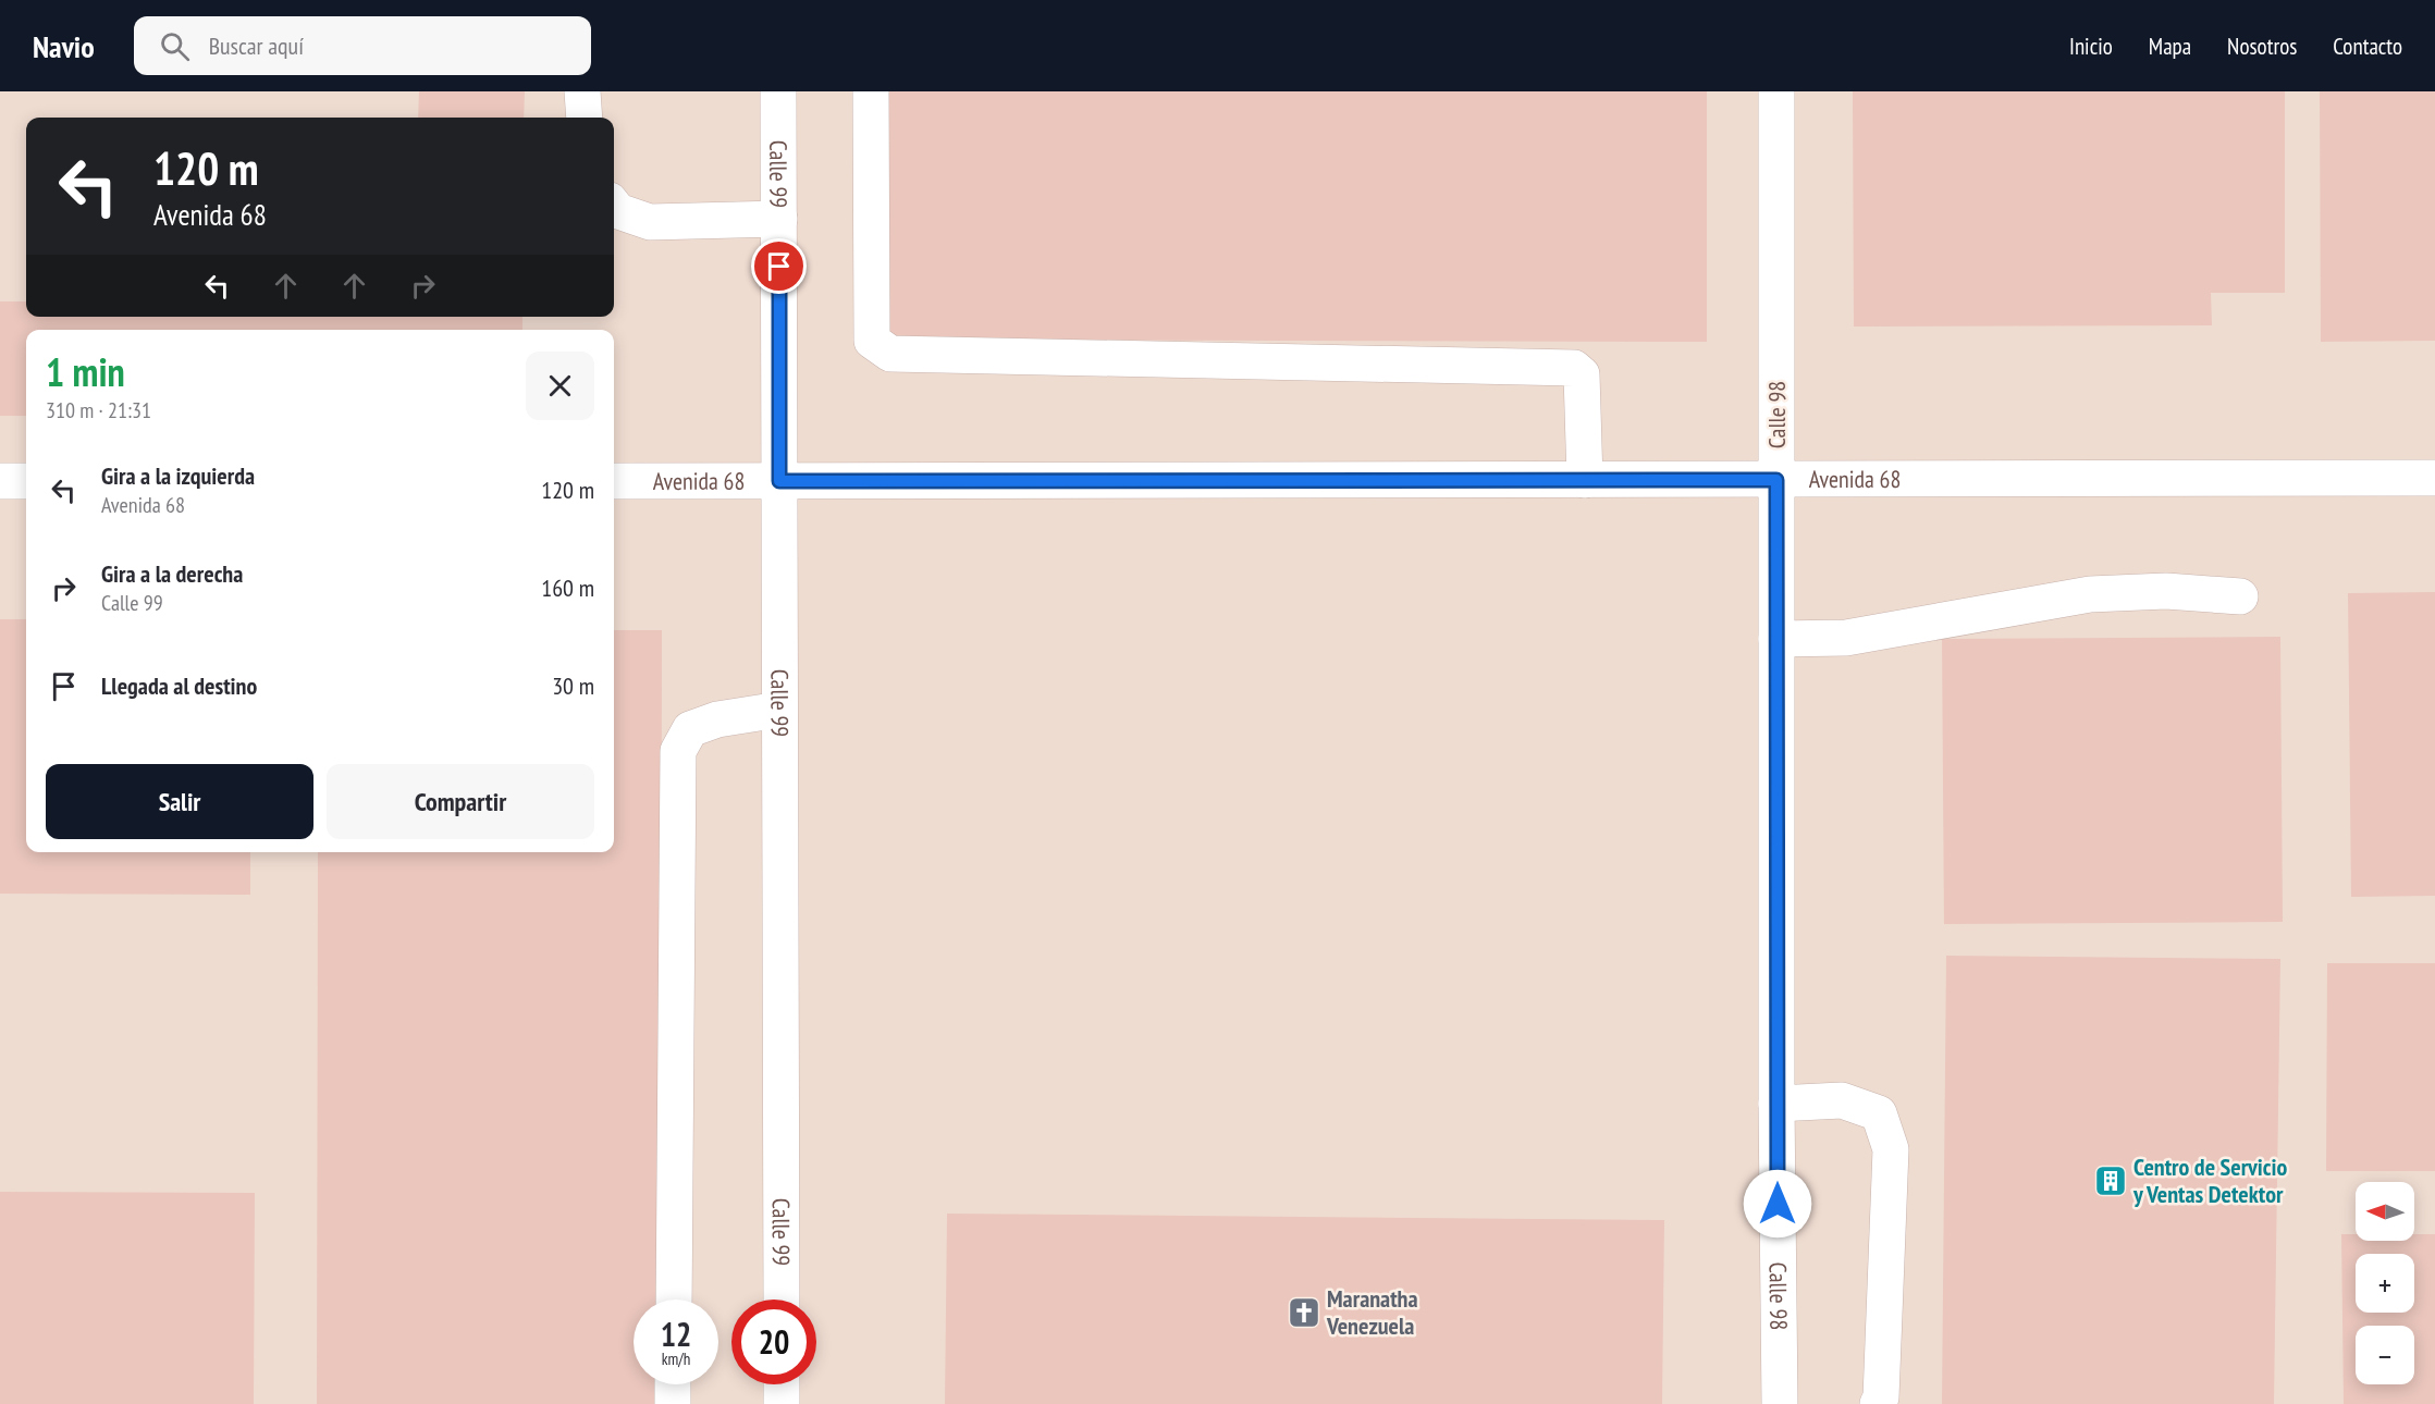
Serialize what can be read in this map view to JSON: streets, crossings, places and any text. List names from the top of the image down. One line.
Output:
{"streets":{"lane":["Calle 99","Calle 98","Avenida 68"]},"crossings":[["Calle 99","Avenida 68"],["Calle 98","Avenida 68"]],"places":{"building":["Centro de Servicio y Ventas Detektor"],"church":["Maranatha Venezuela"]},"north":"left","page":{"header":"Navio","search":"Buscar aquí","nav":["Inicio","Mapa","Nosotros","Contacto"],"turn":["120 m","Avenida 68"],"heading":["1 min","310 m · 21:31"],"list":[{"name":"Gira a la izquierda","note":"Avenida 68","value":"120 m"},{"name":"Gira a la derecha","note":"Calle 99","value":"160 m"},{"name":"Llegada al destino","value":"30 m"}],"buttons":["Salir","Compartir"],"map_buttons":["+","−"],"speed":"12 km/h","limit":"20"}}
